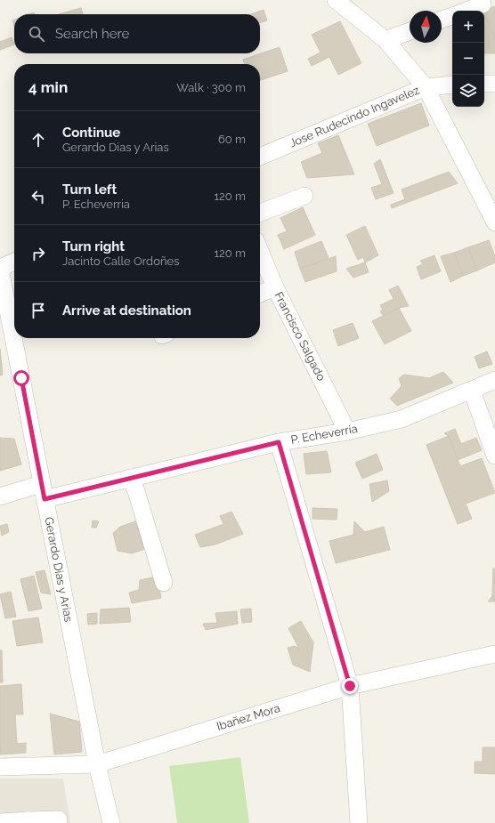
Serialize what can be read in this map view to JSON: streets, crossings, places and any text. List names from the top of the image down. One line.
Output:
{"streets":{"street":["Jose Rudecindo Ingavelez","Francisco Salgado","P. Echeverria","Gerardo Dias y Arias","Ibañez Mora"]},"crossings":[["Francisco Salgado","P. Echeverria"],["P. Echeverria","Gerardo Dias y Arias"],["Gerardo Dias y Arias","Ibañez Mora"]],"north":"top","page":{"map_buttons":["+","−"],"search":"Search here","heading":["4 min","Walk · 300 m"],"list":[["Continue","Gerardo Dias y Arias","60 m"],["Turn left","P. Echeverria","120 m"],["Turn right","Jacinto Calle Ordoñes","120 m"],"Arrive at destination"]}}
